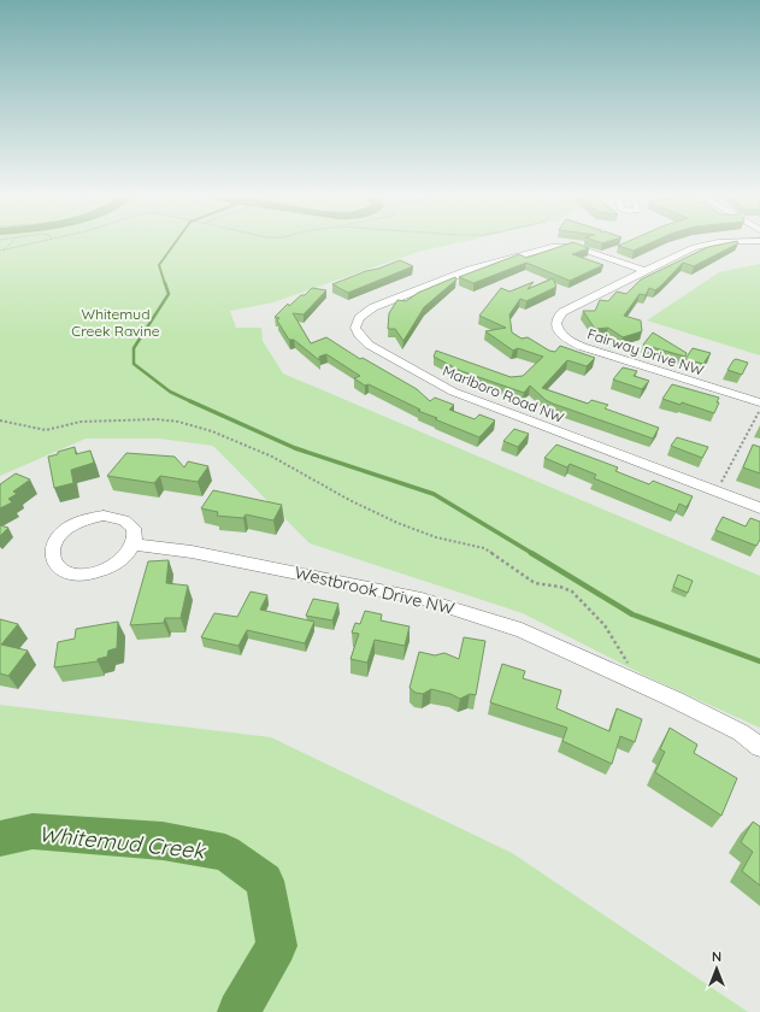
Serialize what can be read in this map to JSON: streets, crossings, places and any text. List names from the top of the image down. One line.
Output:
{"streets":{"street":["Fairway Drive NW","Marlboro Road NW","Westbrook Drive NW"]},"crossings":[["Fairway Drive NW","Marlboro Road NW"]],"water":["Whitemud Creek"],"parks":["Whitemud Creek Ravine"],"north":"top"}
